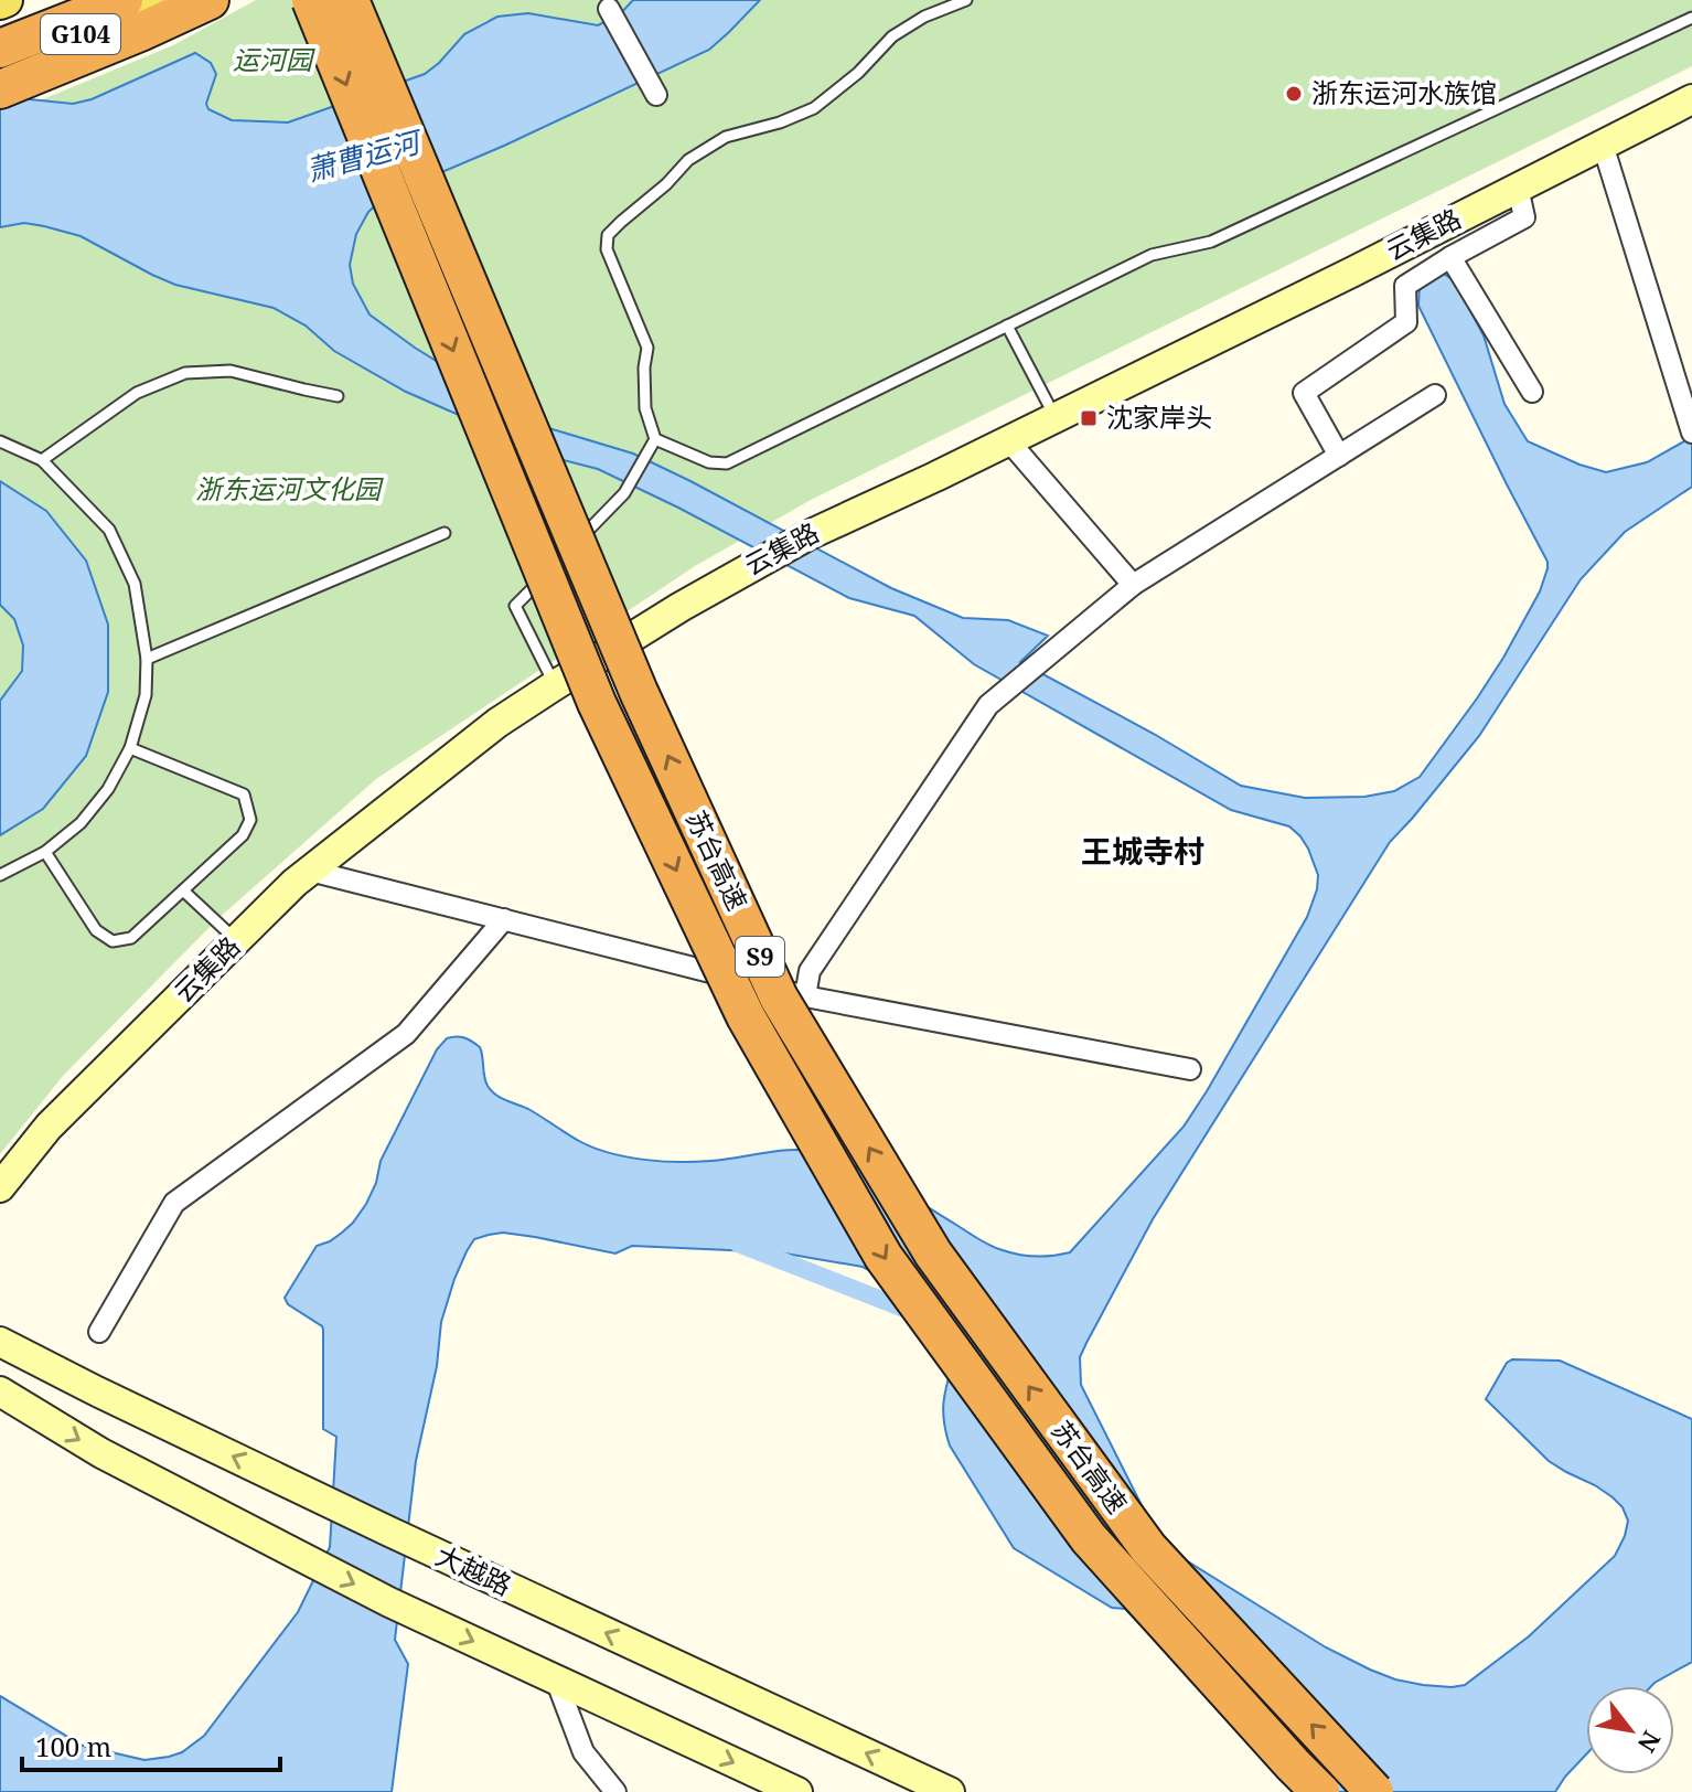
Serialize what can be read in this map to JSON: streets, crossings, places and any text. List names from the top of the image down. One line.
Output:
{"streets":{"highway":["苏台高速","S9"],"main road":["G104"],"street":["云集路","大越路"]},"districts":["王城寺村"],"water":["萧曹运河"],"parks":["运河园","浙东运河文化园"],"places":{"other":["浙东运河水族馆"],"transit":["沈家岸头"]},"scale_bar":"100 m","north":"bottom right"}
